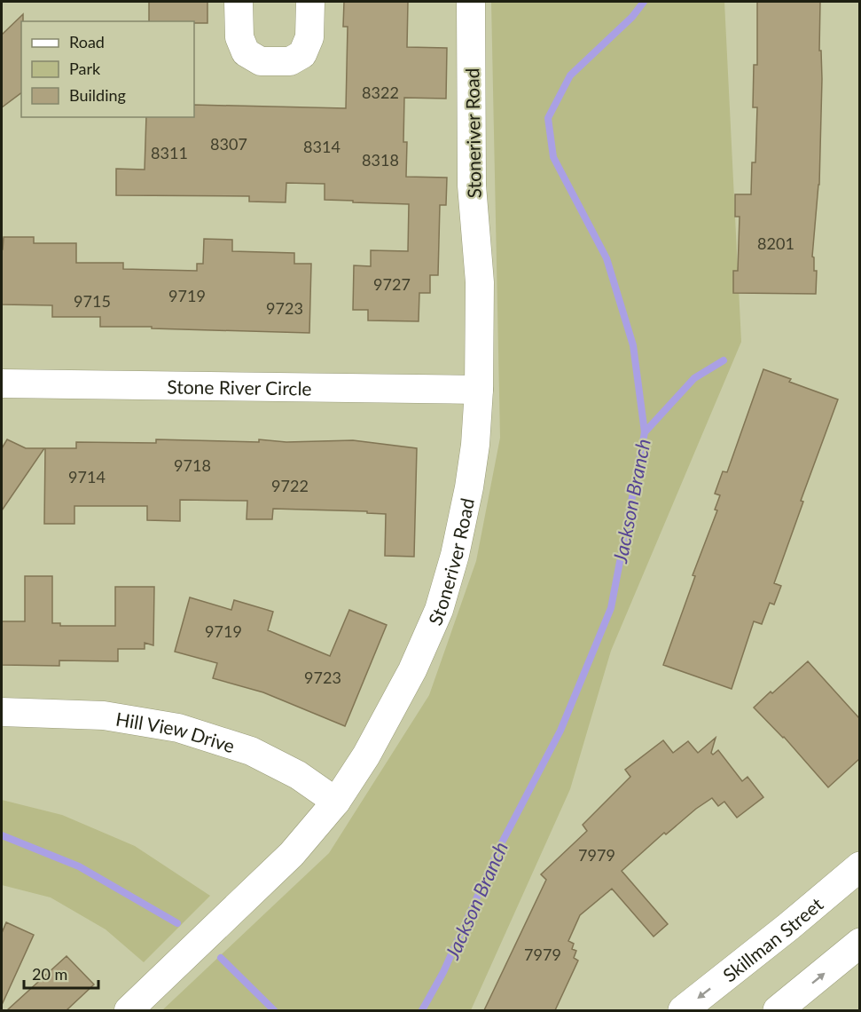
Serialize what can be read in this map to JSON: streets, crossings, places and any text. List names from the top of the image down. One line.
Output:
{"streets":{"main road":["Skillman Street"],"street":["Stoneriver Road","Stone River Circle","Hill View Drive"]},"crossings":[["Stoneriver Road","Stone River Circle"],["Stoneriver Road","Hill View Drive"]],"water":["Jackson Branch"],"house_numbers":["8322","8307","8314","8311","8318","8201","9727","9719","9715","9723","9718","9714","9722","9719","9723","7979","7979"],"legend":["Road","Park","Building"],"scale_bar":"20 m"}
